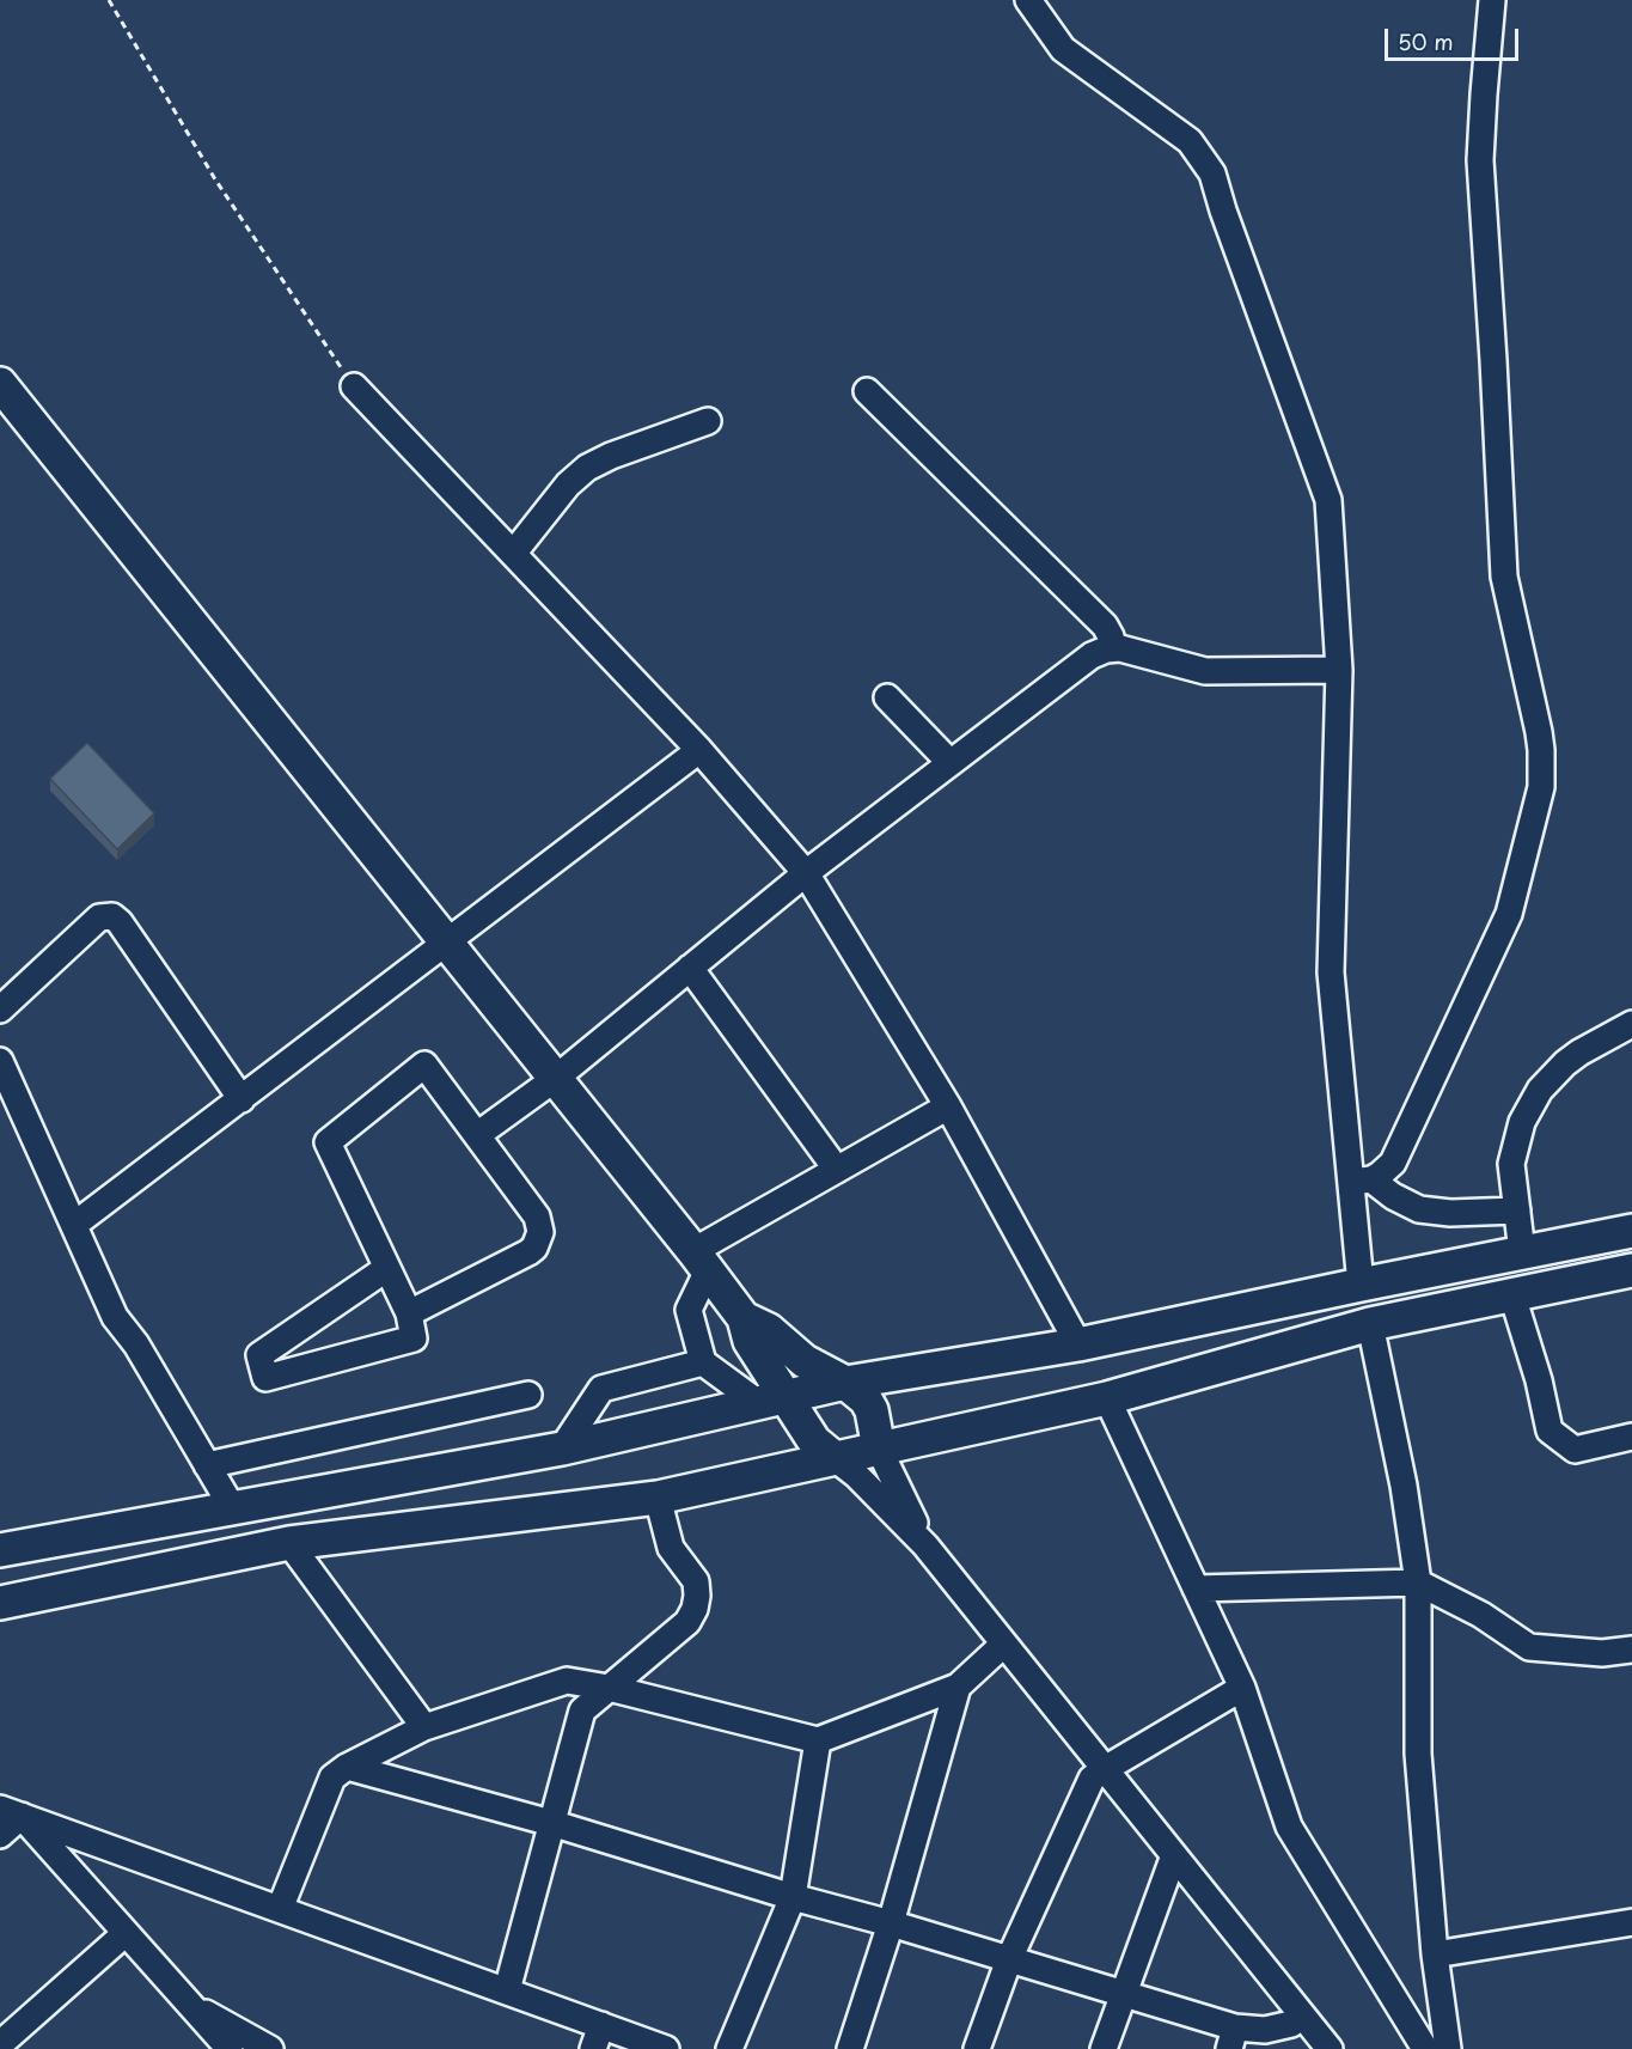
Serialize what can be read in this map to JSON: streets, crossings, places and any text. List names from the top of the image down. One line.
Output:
{"scale_bar":"50 m"}
